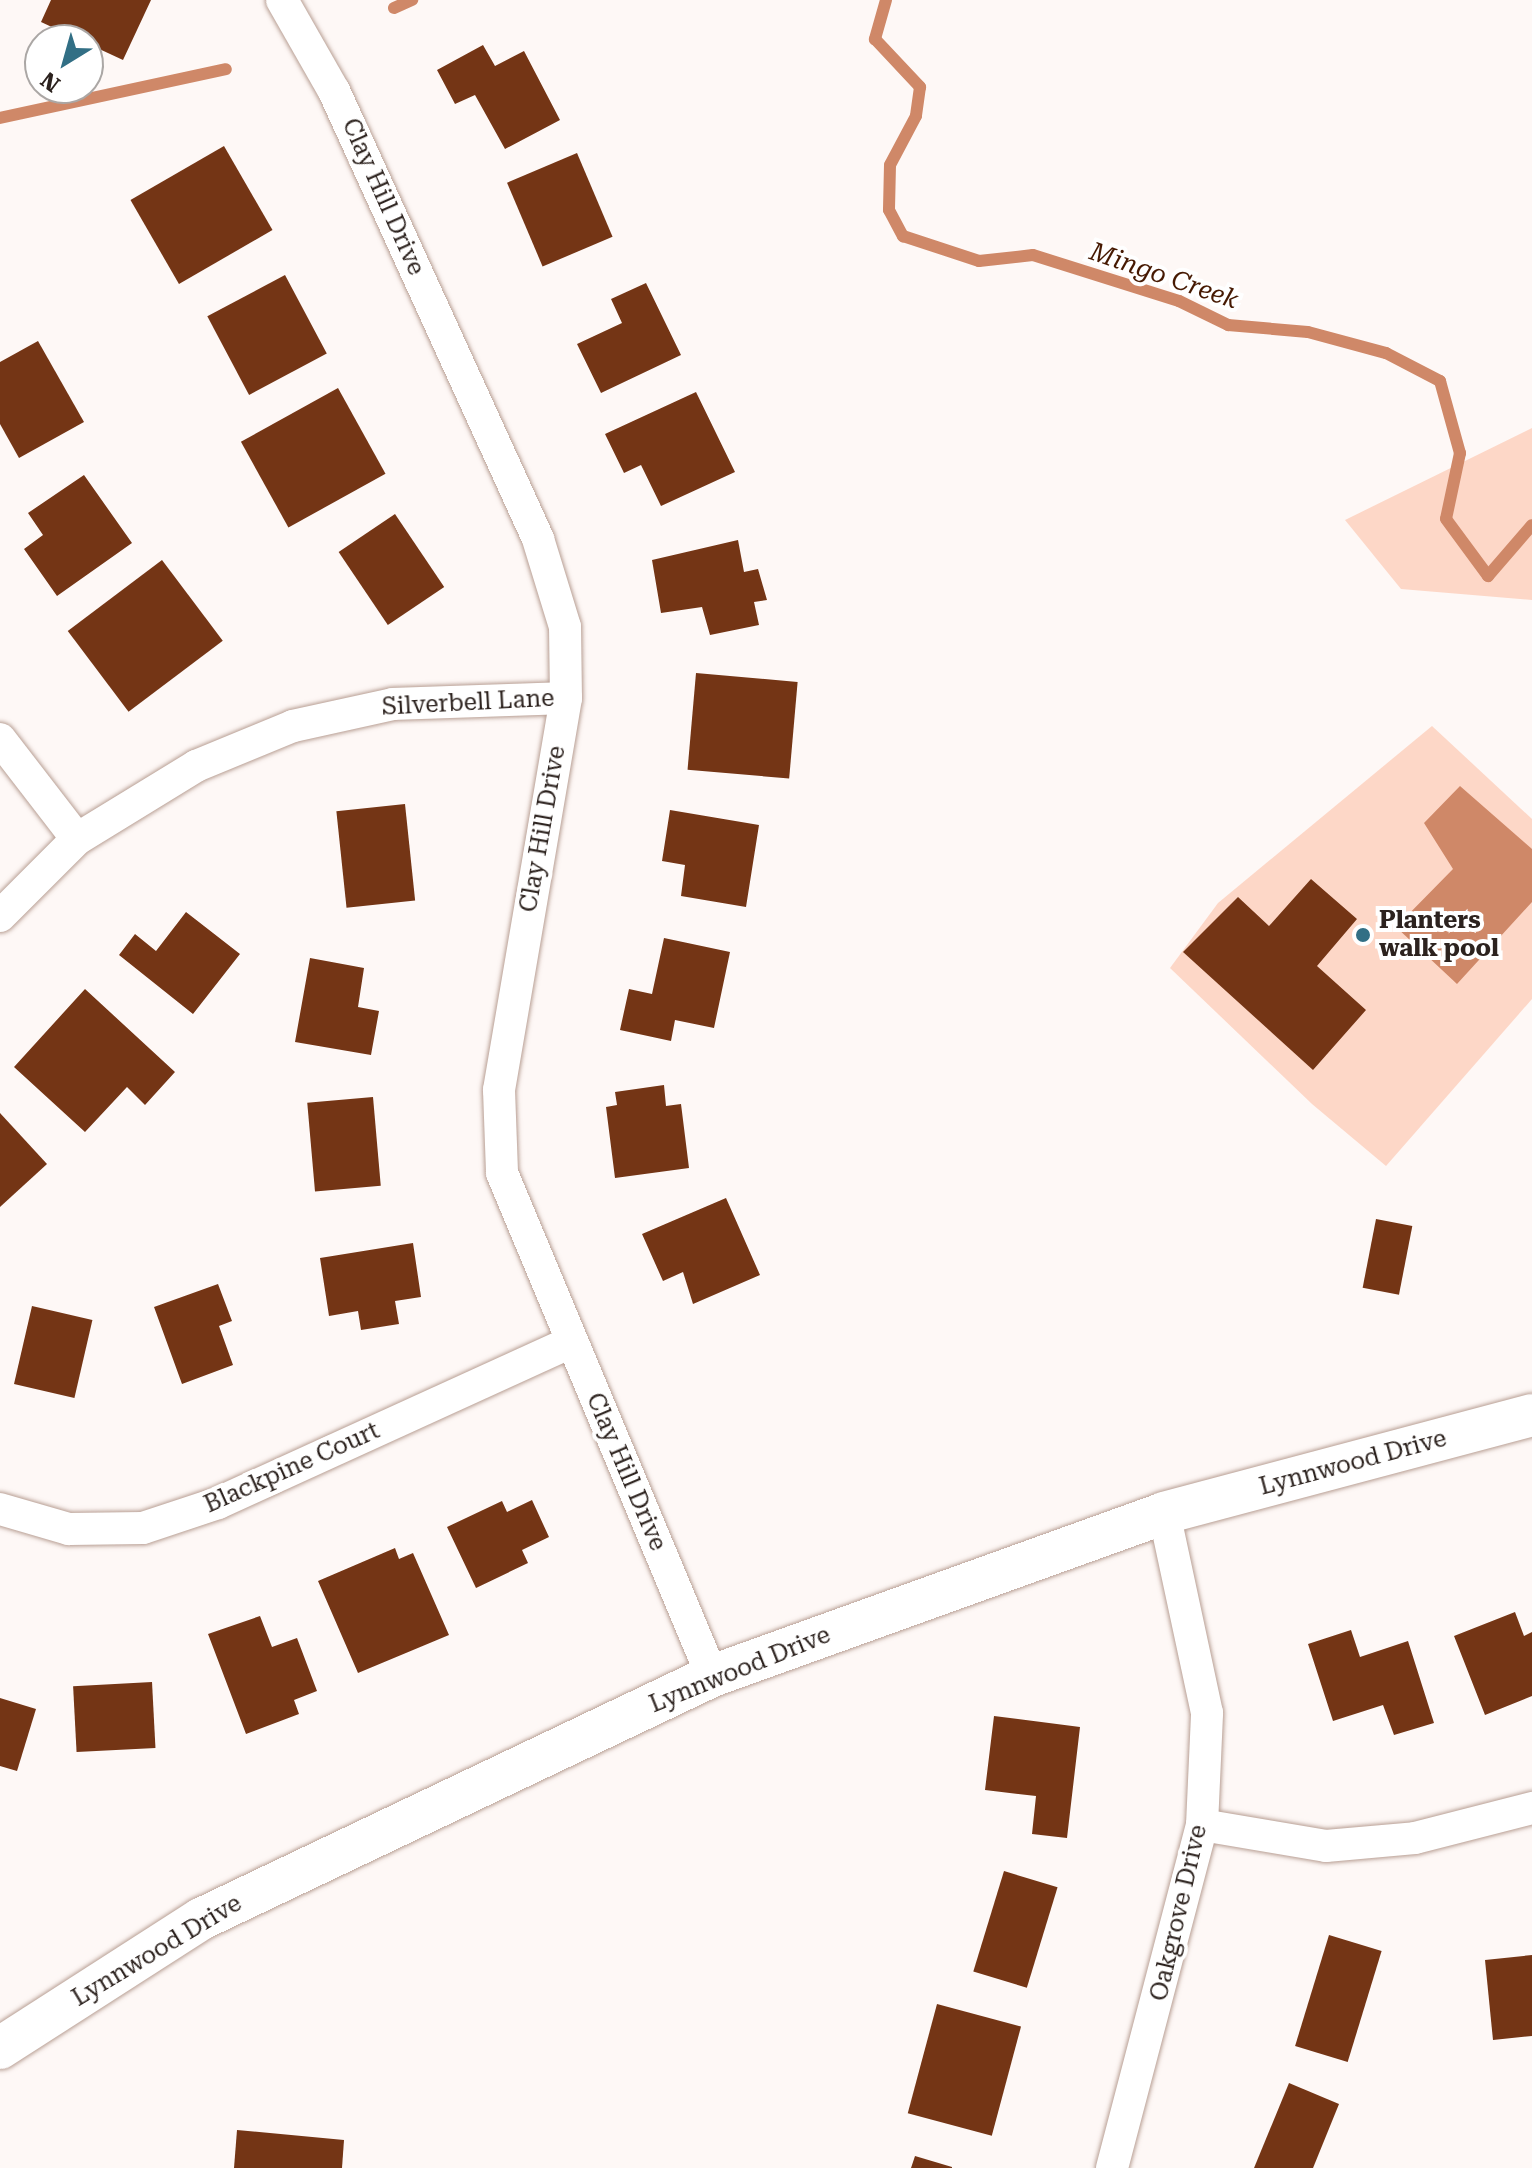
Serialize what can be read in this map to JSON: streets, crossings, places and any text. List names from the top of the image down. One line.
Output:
{"streets":{"street":["Clay Hill Drive","Silverbell Lane","Lynnwood Drive","Blackpine Court","Oakgrove Drive"]},"crossings":[["Clay Hill Drive","Silverbell Lane"],["Clay Hill Drive","Lynnwood Drive"],["Clay Hill Drive","Blackpine Court"],["Lynnwood Drive","Oakgrove Drive"]],"water":["Mingo Creek"],"places":["Planters walk pool"],"north":"bottom left"}
